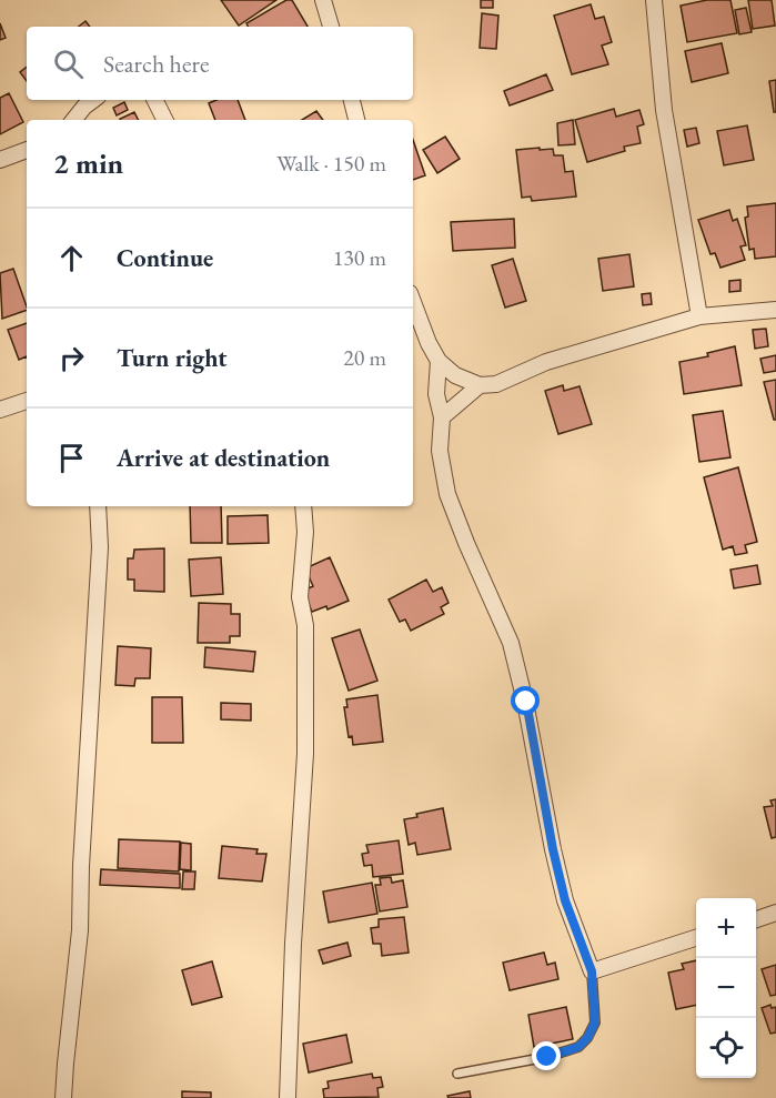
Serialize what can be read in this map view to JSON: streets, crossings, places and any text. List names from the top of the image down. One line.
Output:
{"page":{"search":"Search here","heading":["2 min","Walk · 150 m"],"list":[["Continue","130 m"],["Turn right","20 m"],"Arrive at destination"],"map_buttons":["+","−"]}}
